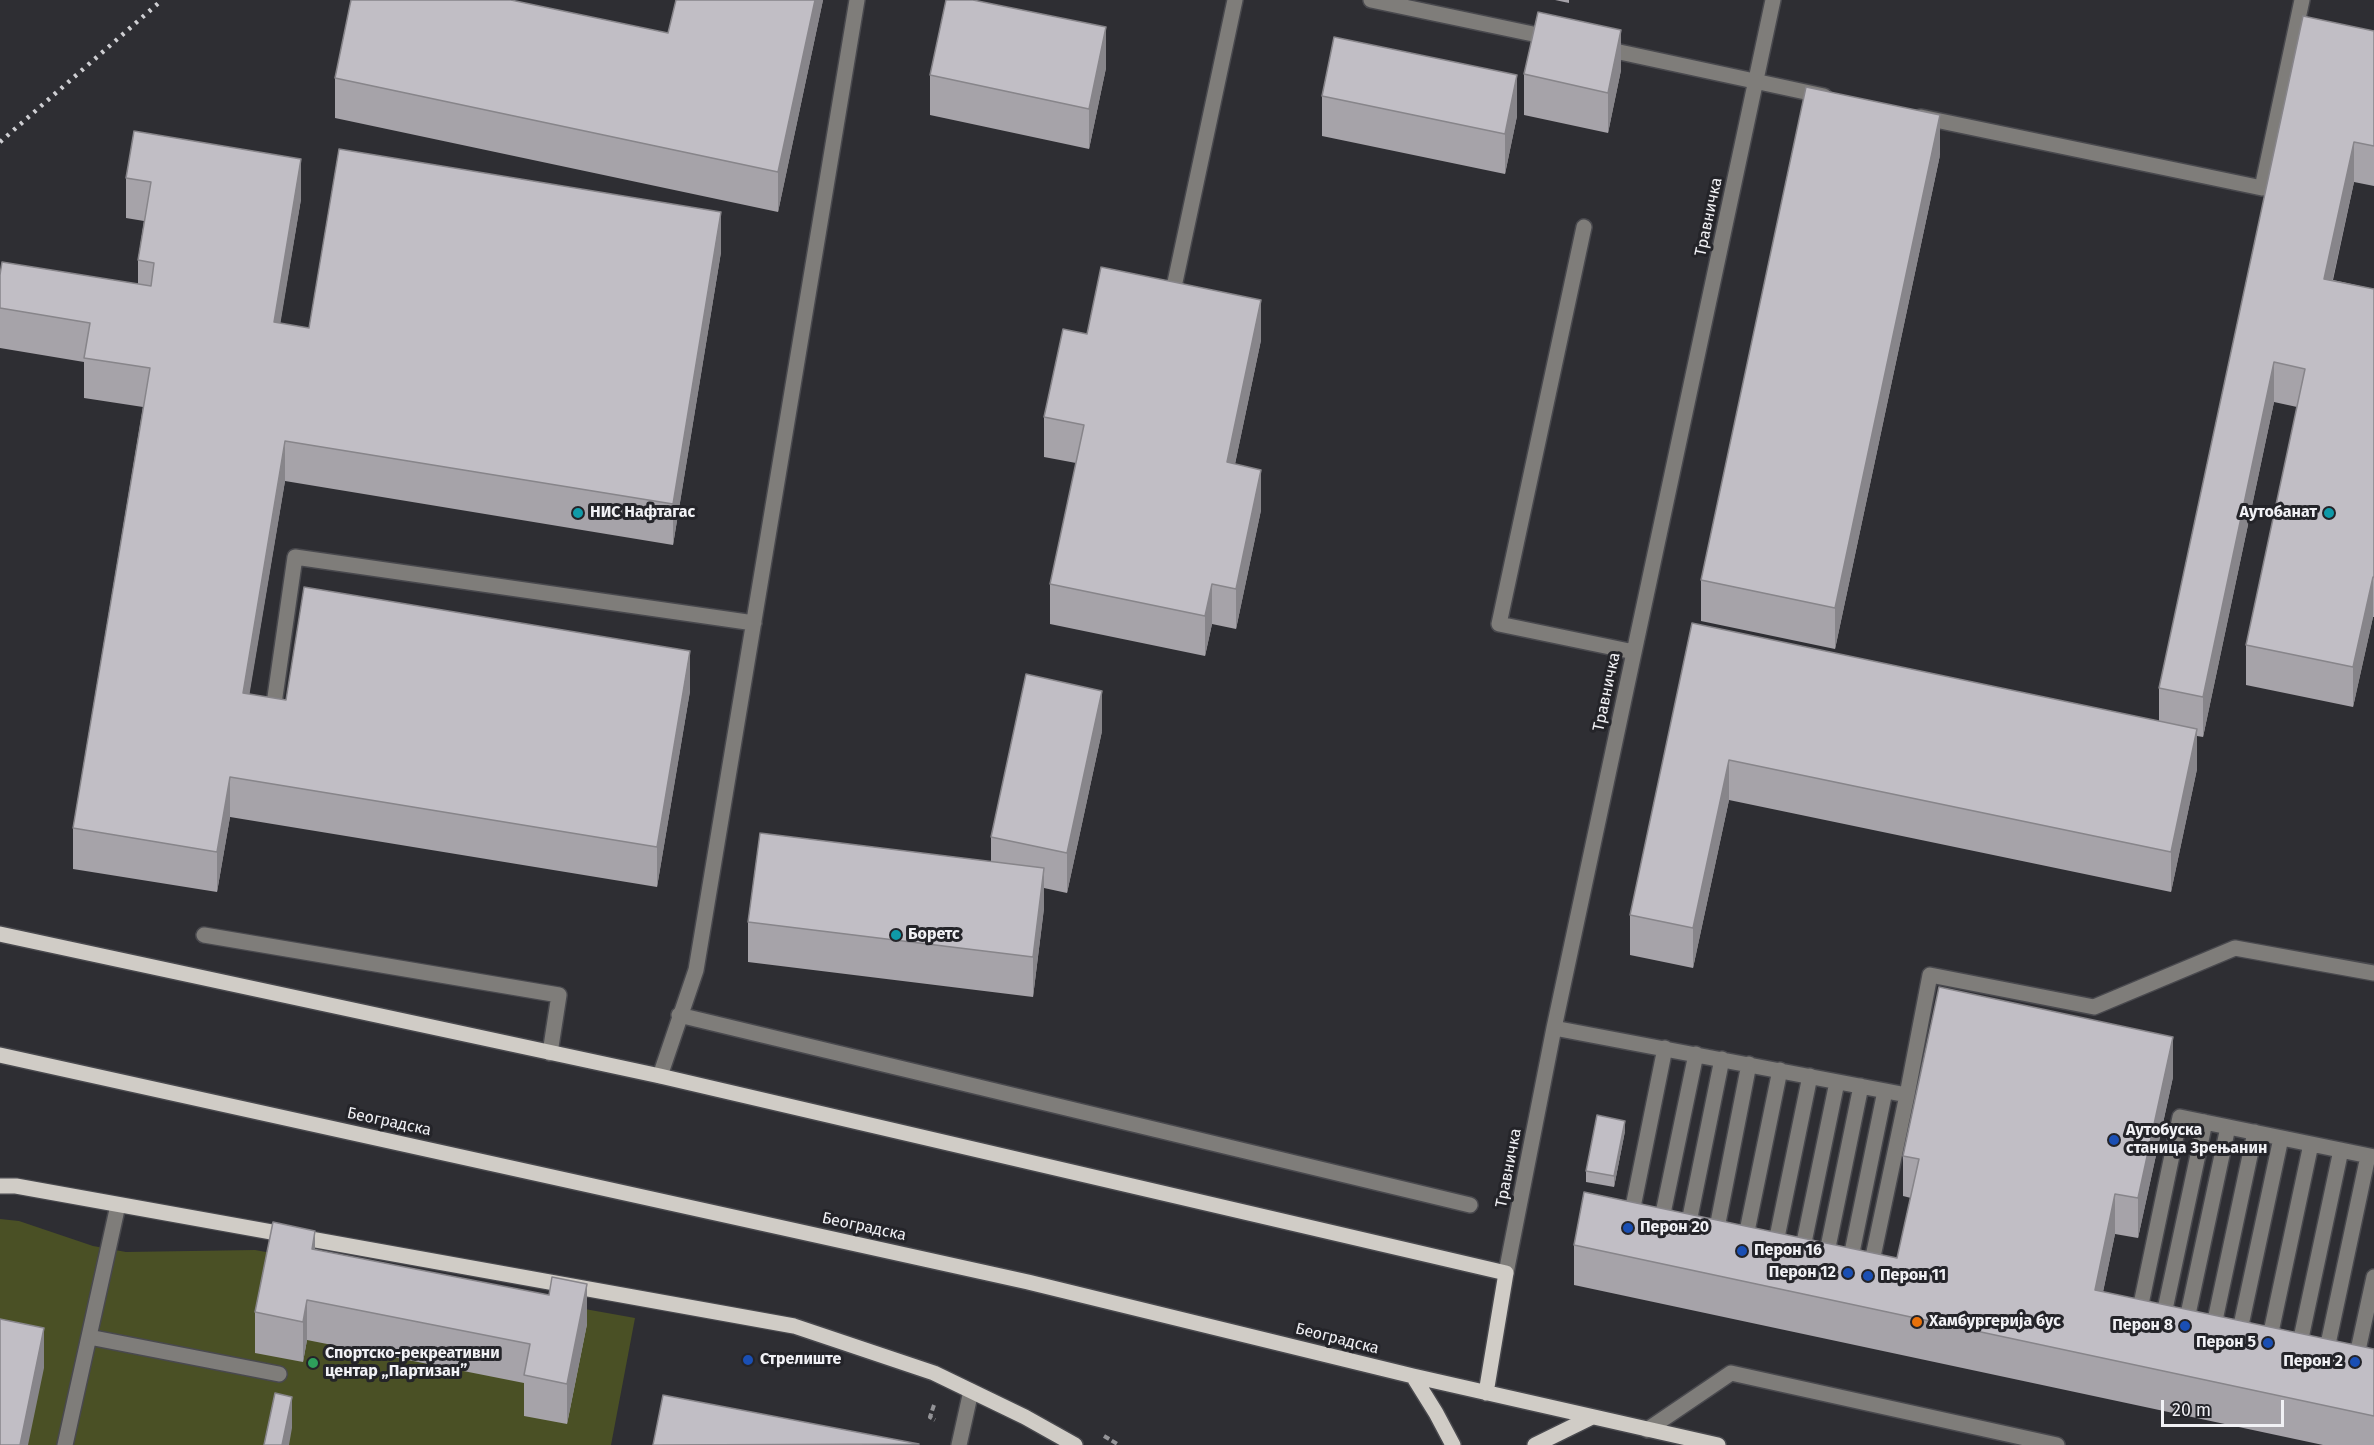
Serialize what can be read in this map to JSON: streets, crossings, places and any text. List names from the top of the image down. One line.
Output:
{"streets":{"main road":["Травничка","Београдска"]},"crossings":[["Травничка","Београдска"]],"places":["НИС Нафтагас","Аутобанат","Боретс","Аутобуска станица Зрењанин","Перон 20","Перон 16","Перон 12","Перон 11","Хамбургерија бус","Перон 8","Перон 5","Стрелиште","Перон 2","Спортско-рекреативни центар „Партизан”"],"scale_bar":"20 m"}
